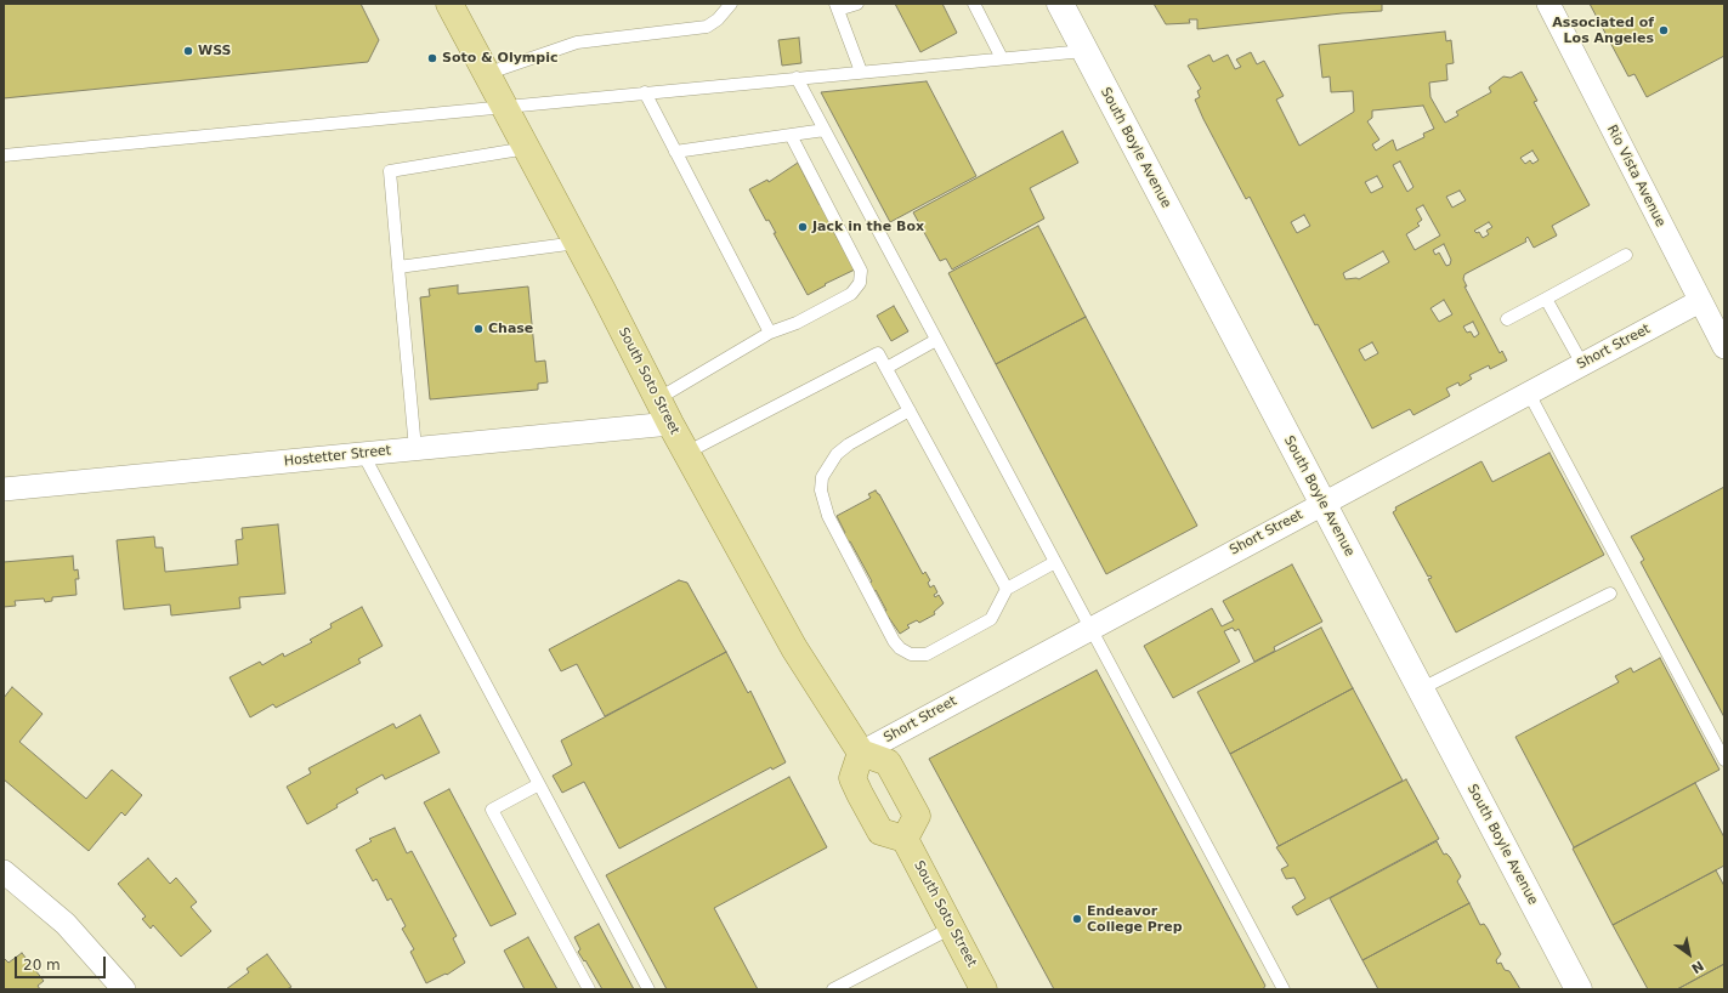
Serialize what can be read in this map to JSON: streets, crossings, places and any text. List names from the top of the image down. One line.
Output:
{"streets":{"main road":["South Boyle Avenue","South Soto Street"],"street":["Rio Vista Avenue","Short Street","Hostetter Street"]},"crossings":[["South Boyle Avenue","Short Street"],["Rio Vista Avenue","Short Street"],["Short Street","South Soto Street"],["South Soto Street","Hostetter Street"]],"places":["Associated of Los Angeles","WSS","Soto & Olympic","Jack in the Box","Chase","Endeavor College Prep"],"scale_bar":"20 m","north":"bottom right"}
